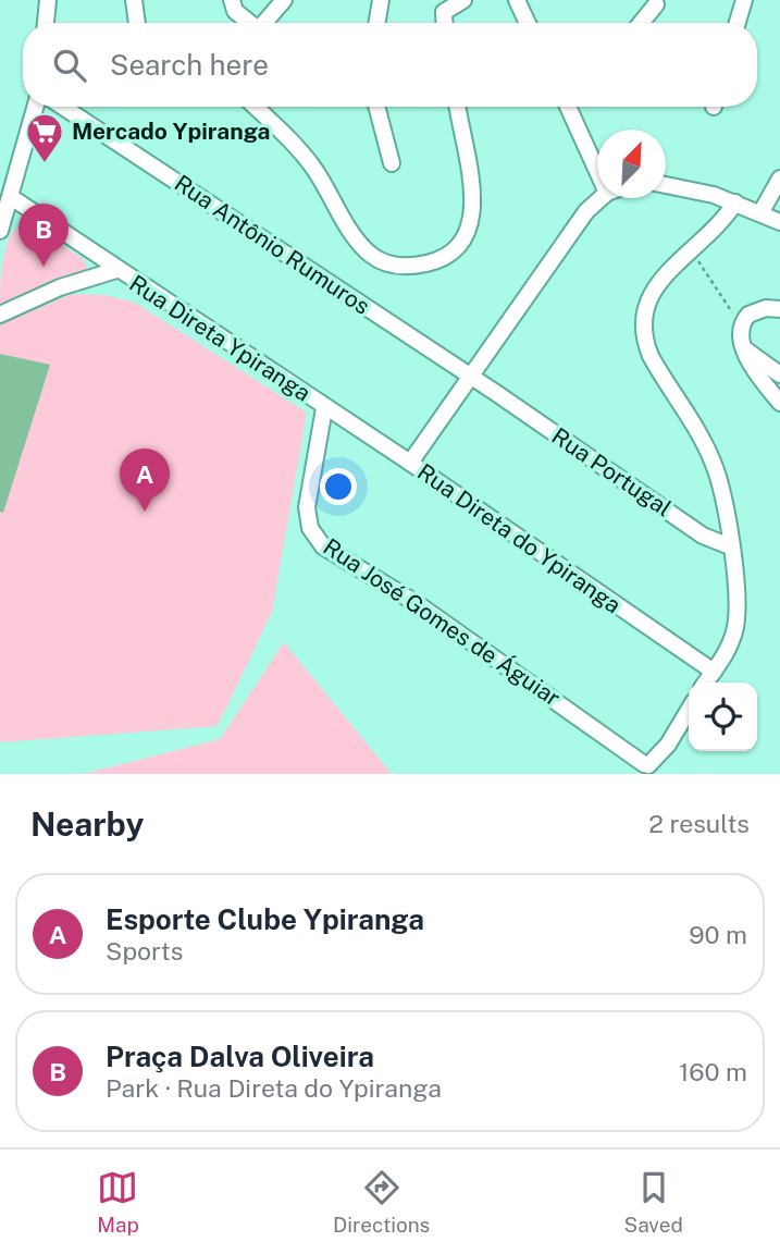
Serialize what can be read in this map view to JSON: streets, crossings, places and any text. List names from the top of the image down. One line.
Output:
{"streets":{"street":["Rua Antônio Rumuros","Rua Direta Ypiranga","Rua Portugal","Rua Direta do Ypiranga","Rua José Gomes de Águiar"]},"crossings":[["Rua Antônio Rumuros","Rua Portugal"],["Rua Direta Ypiranga","Rua Direta do Ypiranga"],["Rua Direta Ypiranga","Rua José Gomes de Águiar"],["Rua Direta do Ypiranga","Rua José Gomes de Águiar"]],"places":{"supermarket":["Mercado Ypiranga"]},"north":"top right","page":{"search":"Search here","pins":["B","A"],"heading":["Nearby","2 results"],"list":[{"mark":"A","name":"Esporte Clube Ypiranga","note":"Sports","value":"90 m"},{"mark":"B","name":"Praça Dalva Oliveira","note":"Park · Rua Direta do Ypiranga","value":"160 m"}],"nav":["Map","Directions","Saved"]}}
